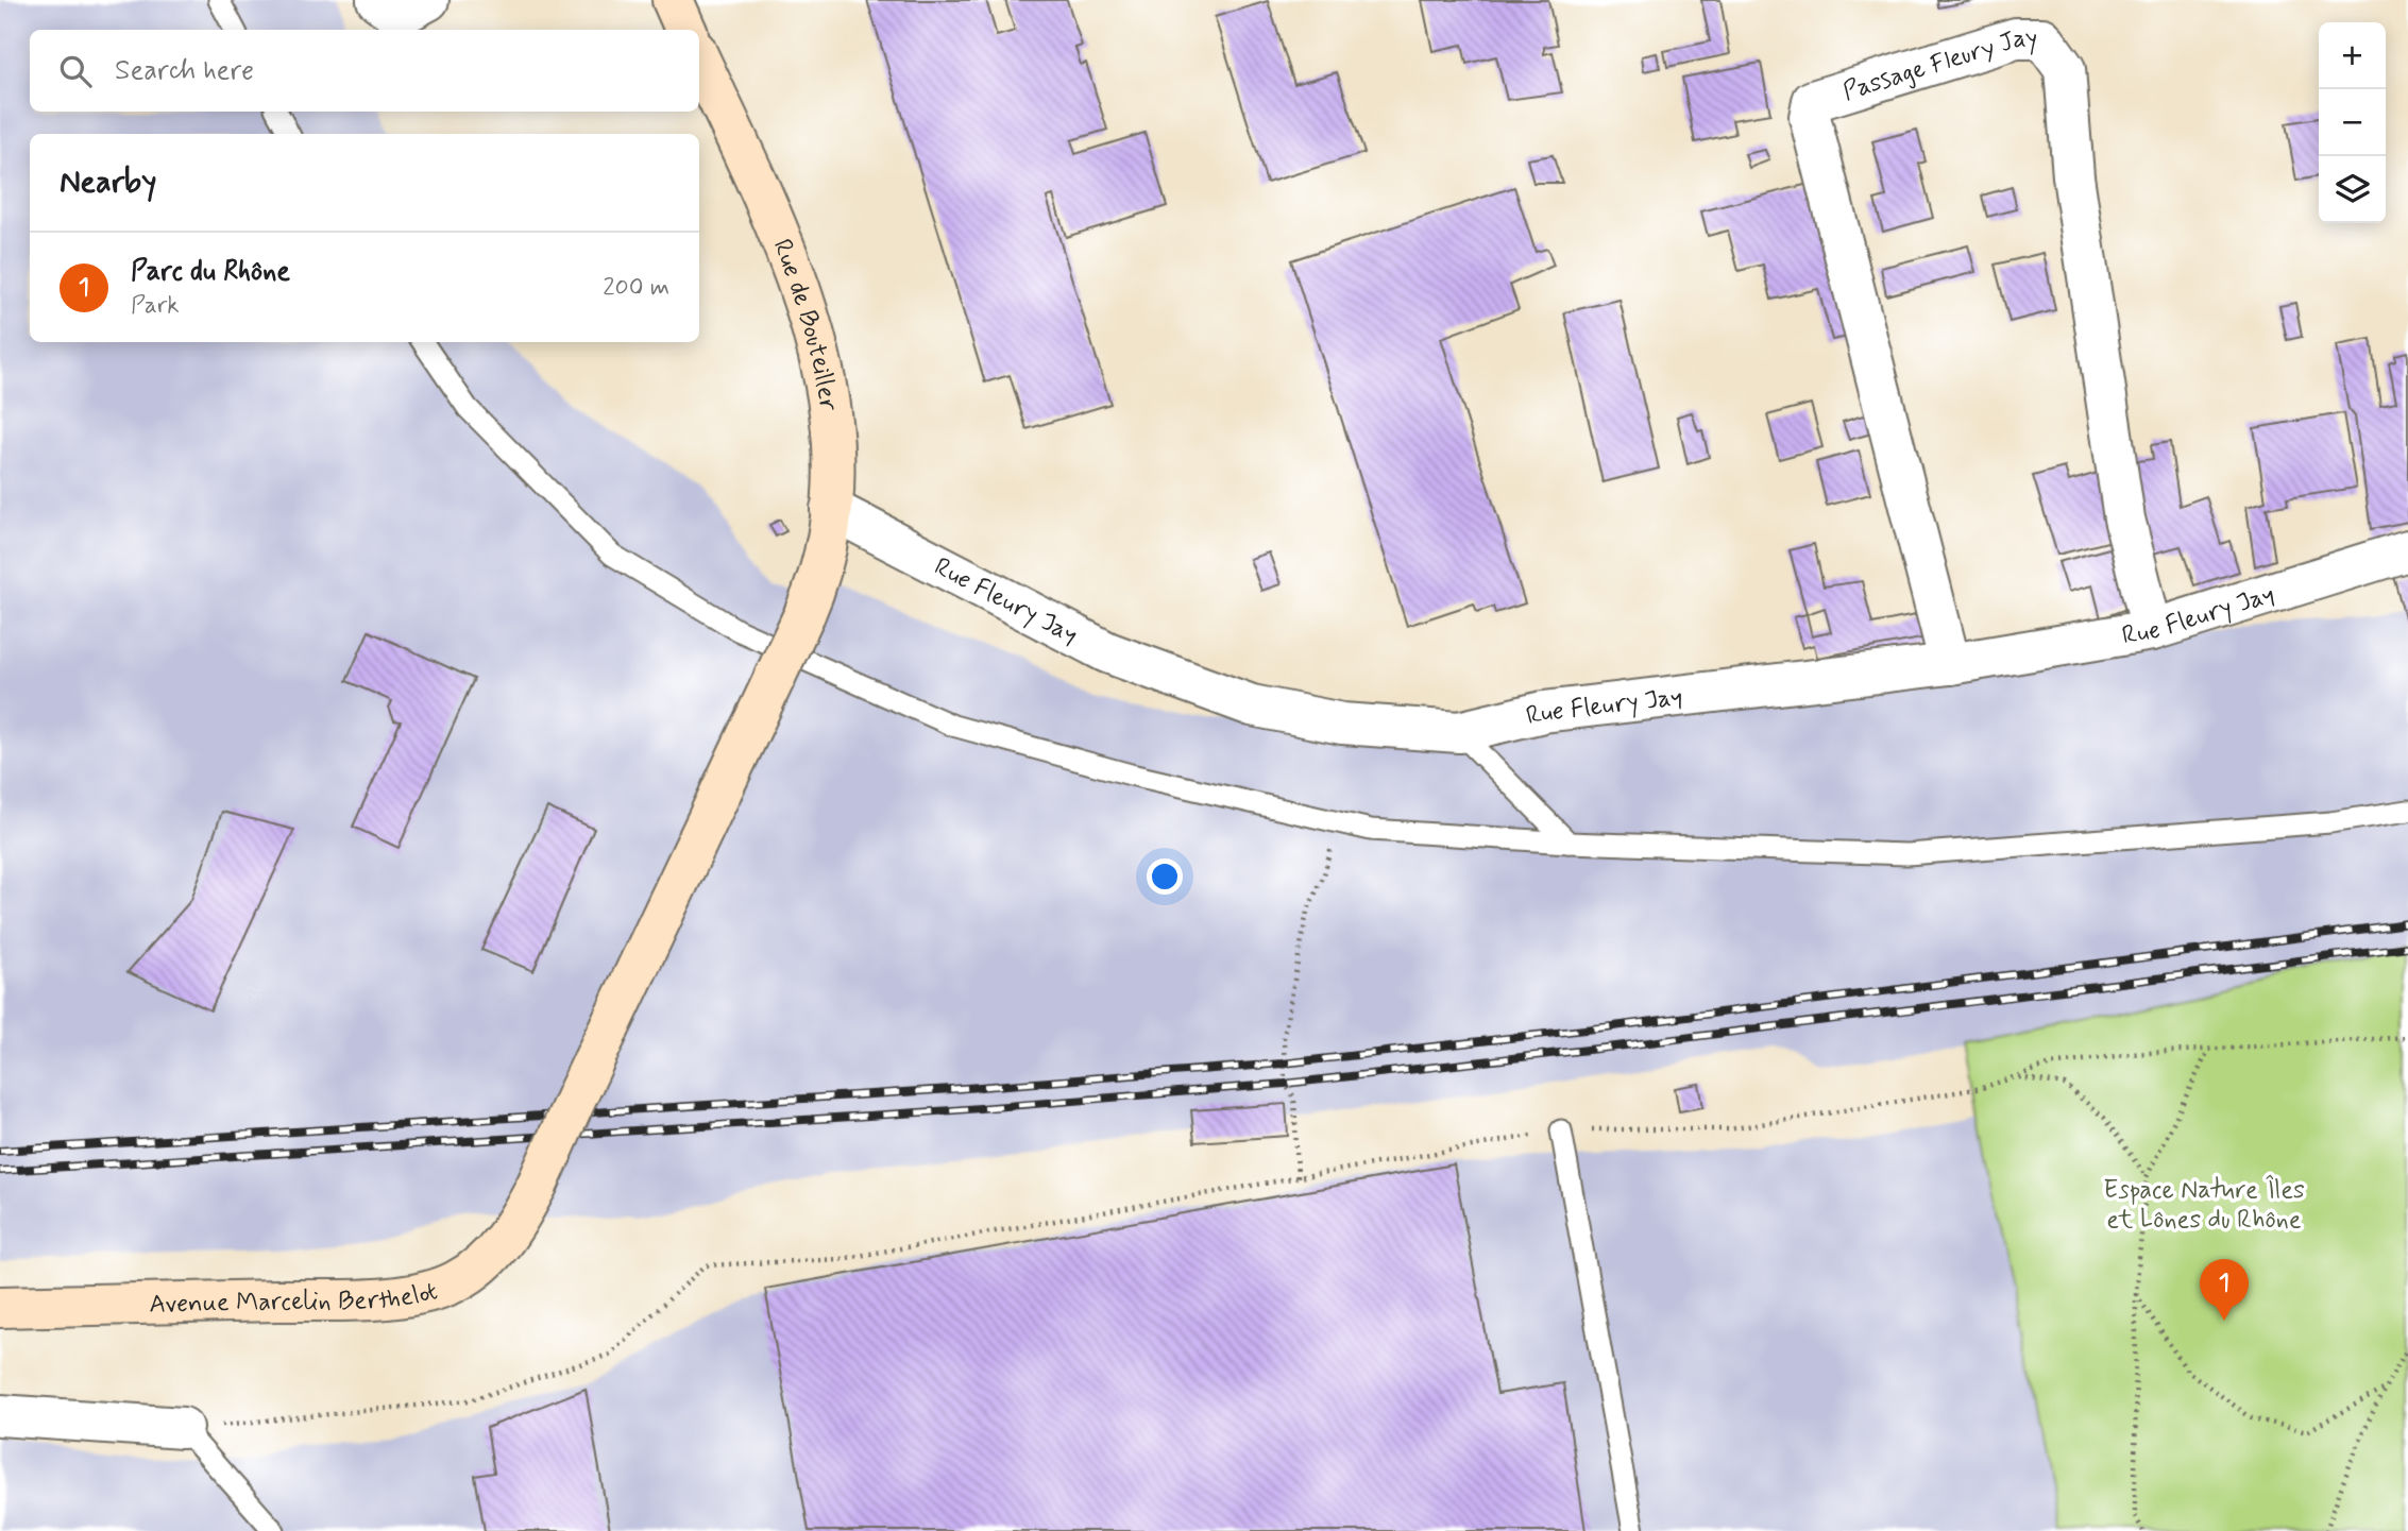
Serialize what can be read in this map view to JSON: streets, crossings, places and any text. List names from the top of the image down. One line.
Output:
{"streets":{"street":["Passage Fleury Jay","Rue de Bouteiller","Rue Fleury Jay","Avenue Marcelin Berthelot"]},"crossings":[["Passage Fleury Jay","Rue Fleury Jay"],["Rue de Bouteiller","Rue Fleury Jay"],["Rue de Bouteiller","Avenue Marcelin Berthelot"]],"parks":["Espace Nature Îles et Lônes du Rhône"],"page":{"map_buttons":["+","−"],"search":"Search here","heading":"Nearby","list":[{"mark":"1","name":"Parc du Rhône","note":"Park","value":"200 m"}],"pins":"1"}}
